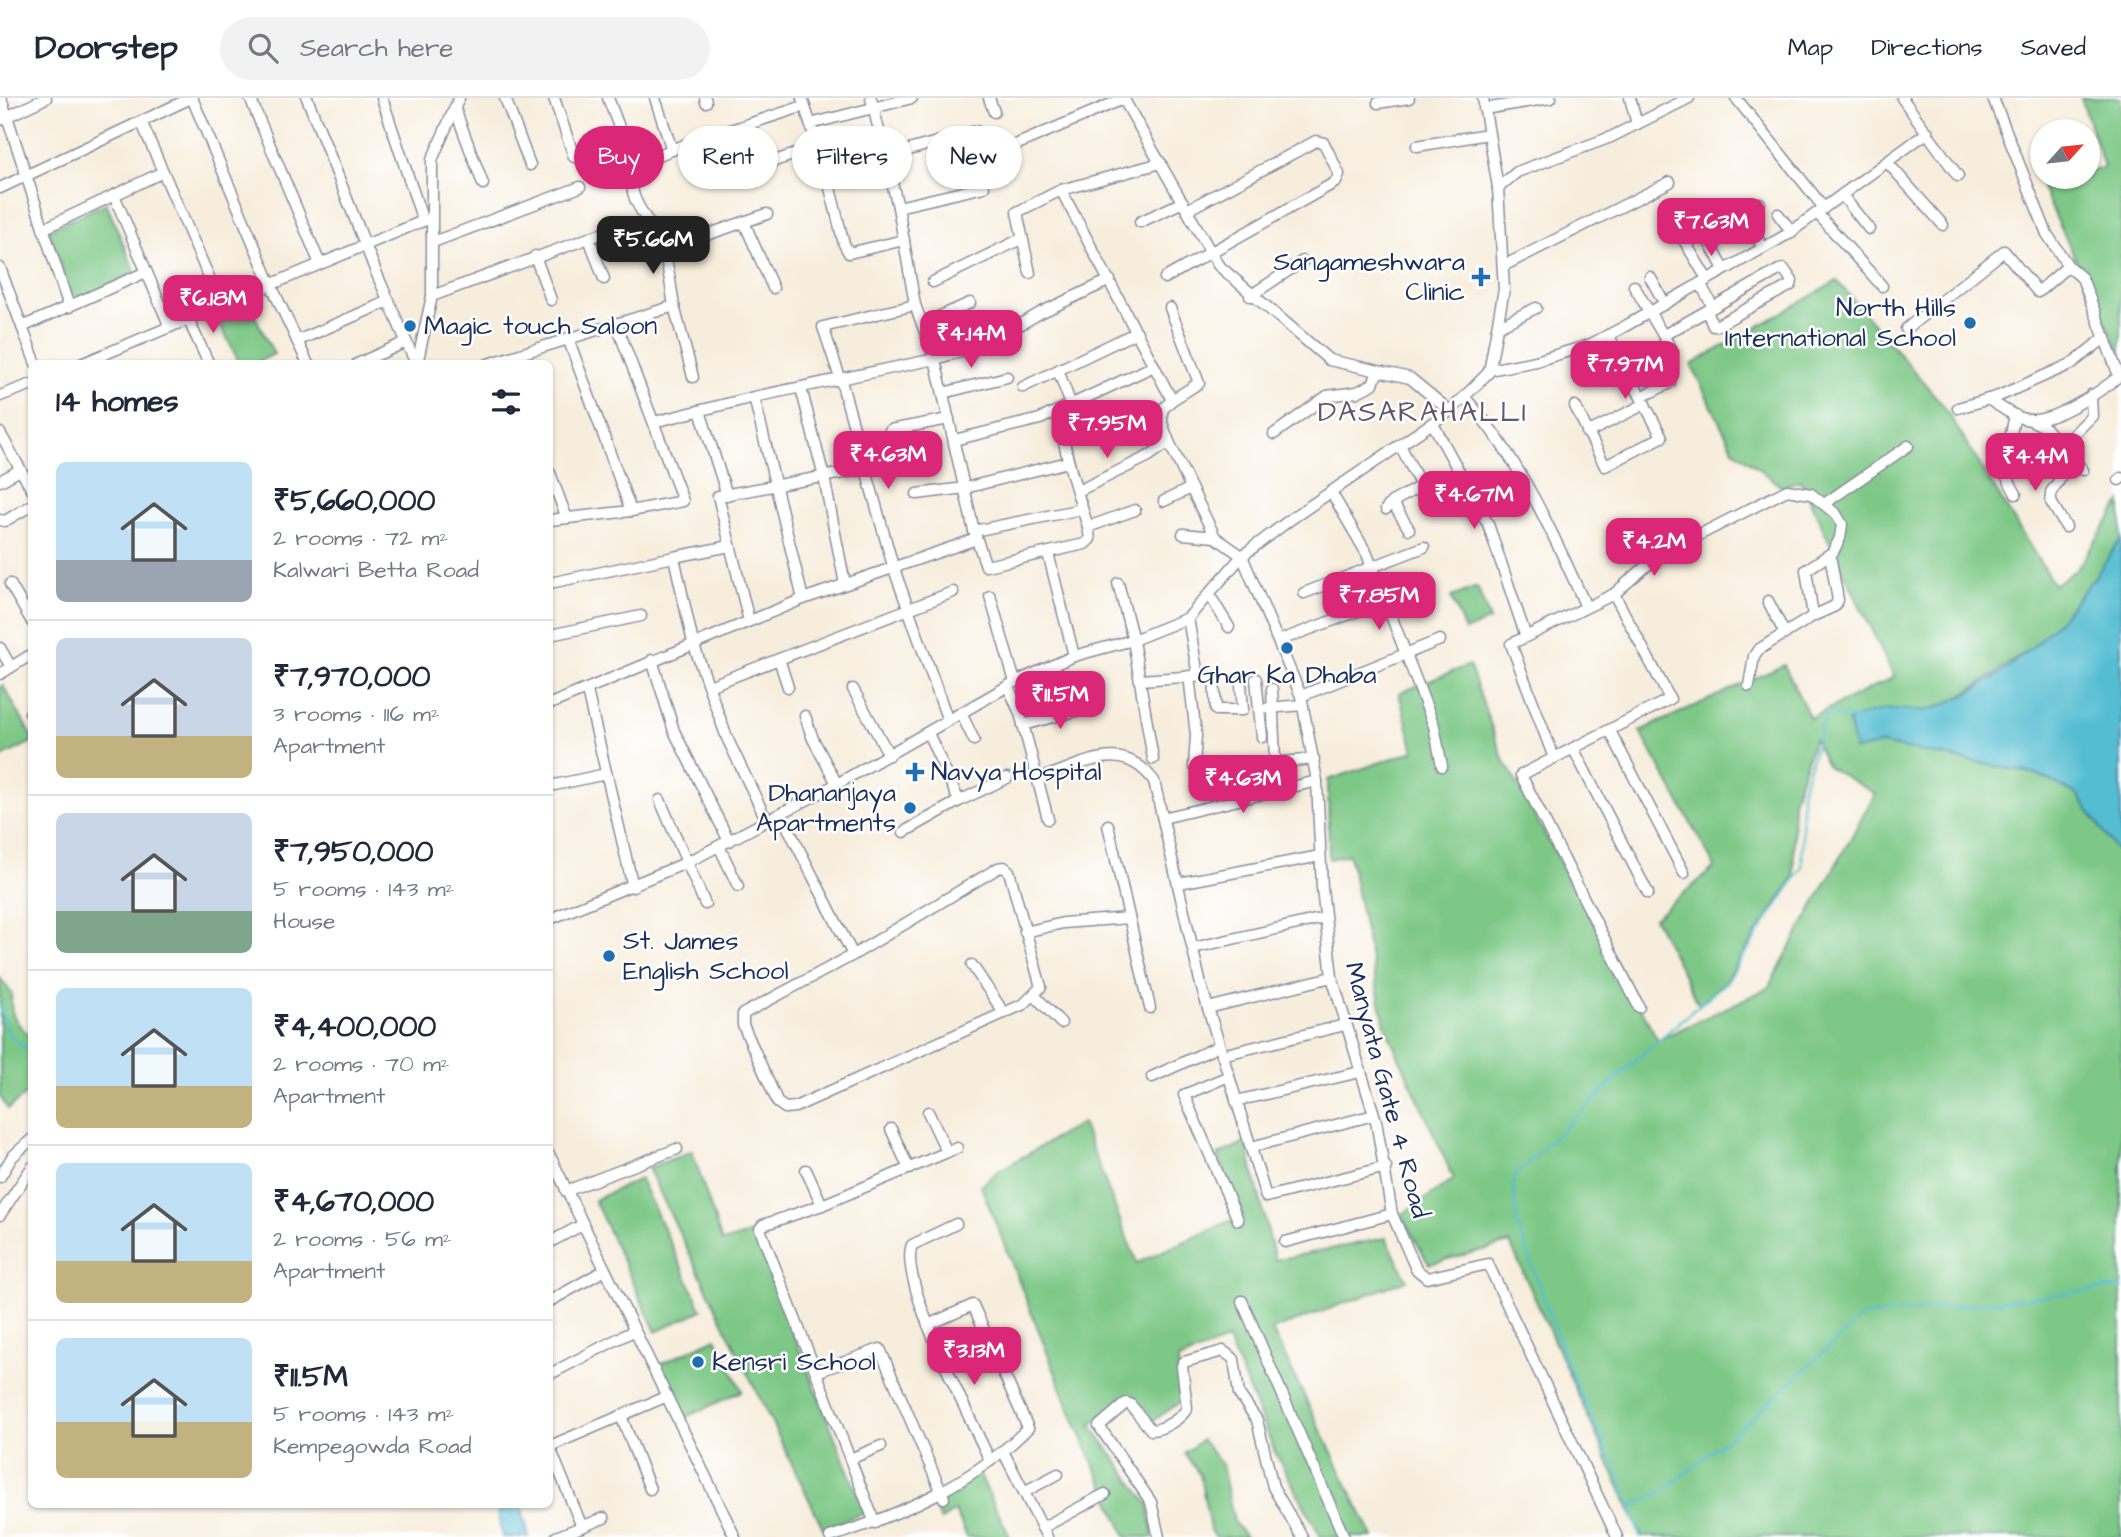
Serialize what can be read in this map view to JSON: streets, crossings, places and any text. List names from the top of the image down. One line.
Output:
{"streets":{"street":["Manyata Gate 4 Road"]},"districts":["DASARAHALLI"],"places":{"health":["Sangameshwara Clinic","Navya Hospital"],"other":["North Hills International School","Magic touch Saloon","Ghar Ka Dhaba","Dhananjaya Apartments","St. James English School","Kensri School"]},"north":"top right","page":{"header":"Doorstep","search":"Search here","nav":["Map","Directions","Saved"],"chip":["Buy","Rent","Filters","New"],"price":["₹7.63M","₹5.66M","₹6.18M","₹4.14M","₹7.97M","₹7.95M","₹4.63M","₹4.4M","₹4.67M","₹4.2M","₹7.85M","₹11.5M","₹4.63M","₹3.13M"],"heading":"14 homes","list":[{"name":"₹5,660,000","note":"2 rooms · 72 m² · Kalwari Betta Road"},{"name":"₹7,970,000","note":"3 rooms · 116 m² · Apartment"},{"name":"₹7,950,000","note":"5 rooms · 143 m² · House"},{"name":"₹4,400,000","note":"2 rooms · 70 m² · Apartment"},{"name":"₹4,670,000","note":"2 rooms · 56 m² · Apartment"},{"name":"₹11.5M","note":"5 rooms · 143 m² · Kempegowda Road"}]}}
